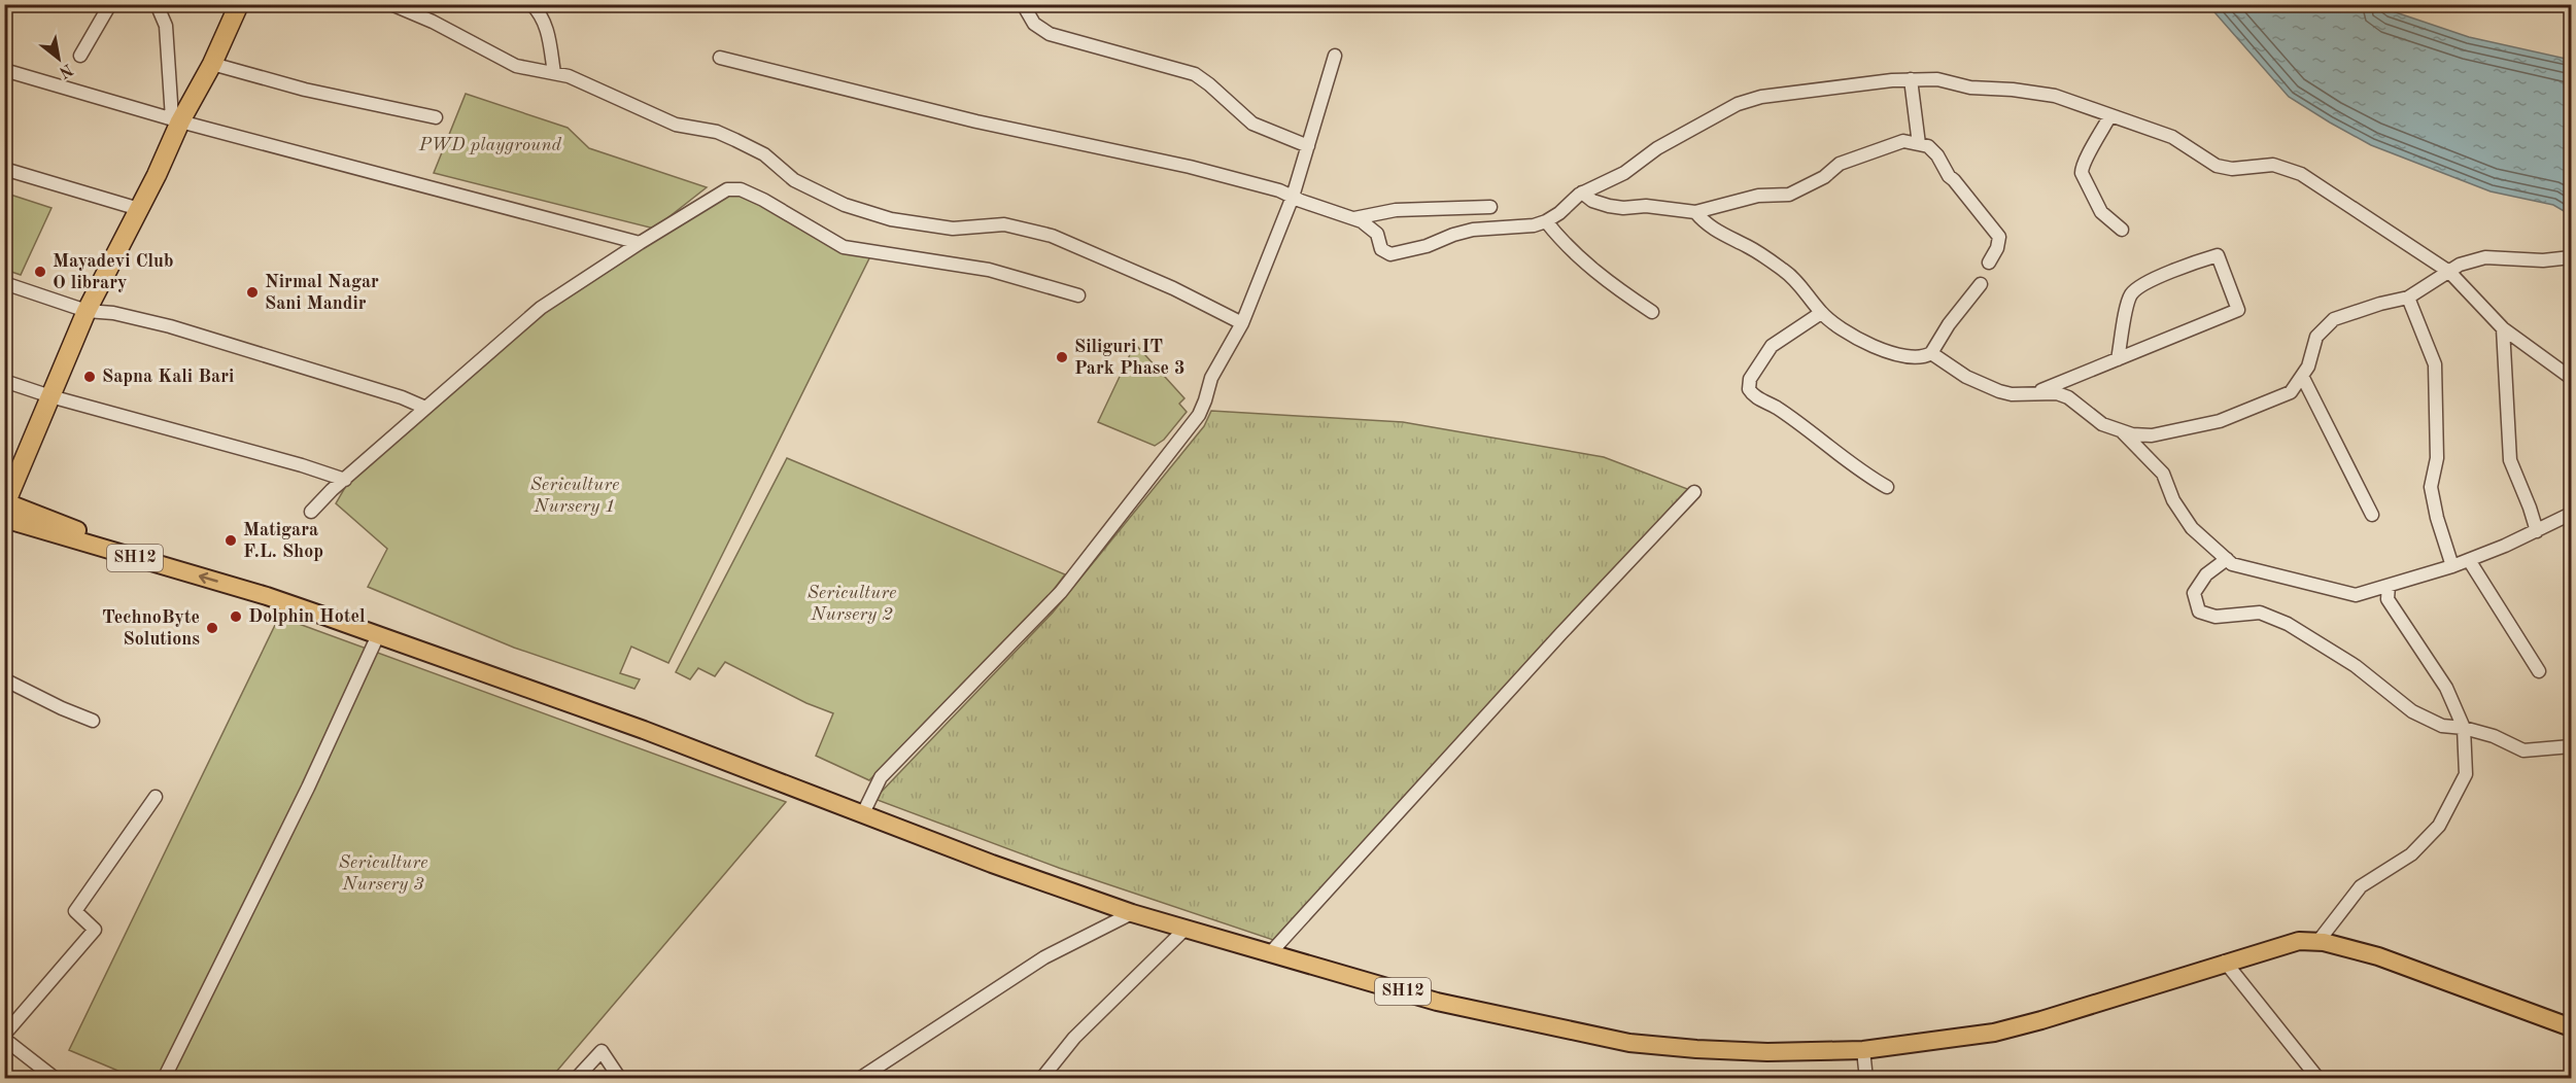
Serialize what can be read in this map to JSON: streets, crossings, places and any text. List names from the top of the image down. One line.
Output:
{"streets":{"main road":["SH12"]},"parks":["PWD playground","Sericulture Nursery 1","Sericulture Nursery 2","Sericulture Nursery 3"],"places":["Mayadevi Club O library","Nirmal Nagar Sani Mandir","Siliguri IT Park Phase 3","Sapna Kali Bari","Matigara F.L. Shop","Dolphin Hotel","TechnoByte Solutions"],"north":"bottom right"}
